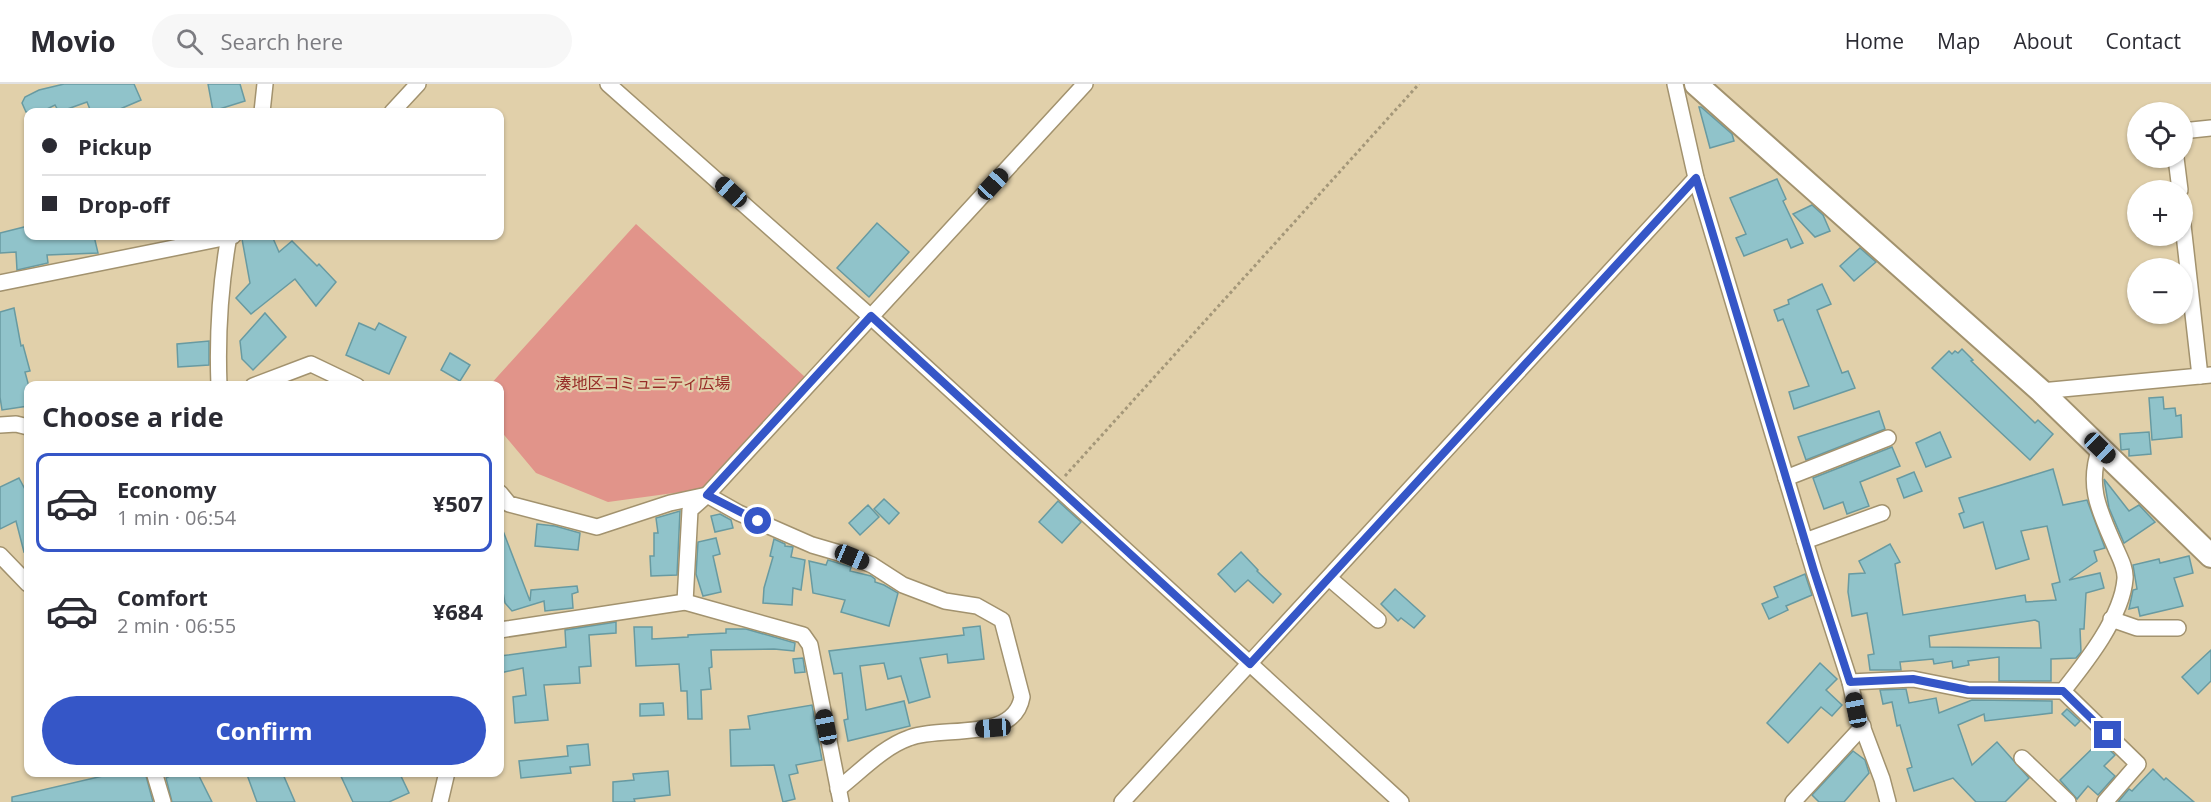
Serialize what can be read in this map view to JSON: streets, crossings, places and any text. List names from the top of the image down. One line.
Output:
{"parks":["湊地区コミュニティ広場"],"page":{"header":"Movio","search":"Search here","nav":["Home","Map","About","Contact"],"map_buttons":["+","−"],"banner":["Pickup","Drop-off"],"heading":"Choose a ride","list":[{"name":"Economy","note":"1 min · 06:54","value":"¥507"},{"name":"Comfort","note":"2 min · 06:55","value":"¥684"}],"buttons":"Confirm"}}
